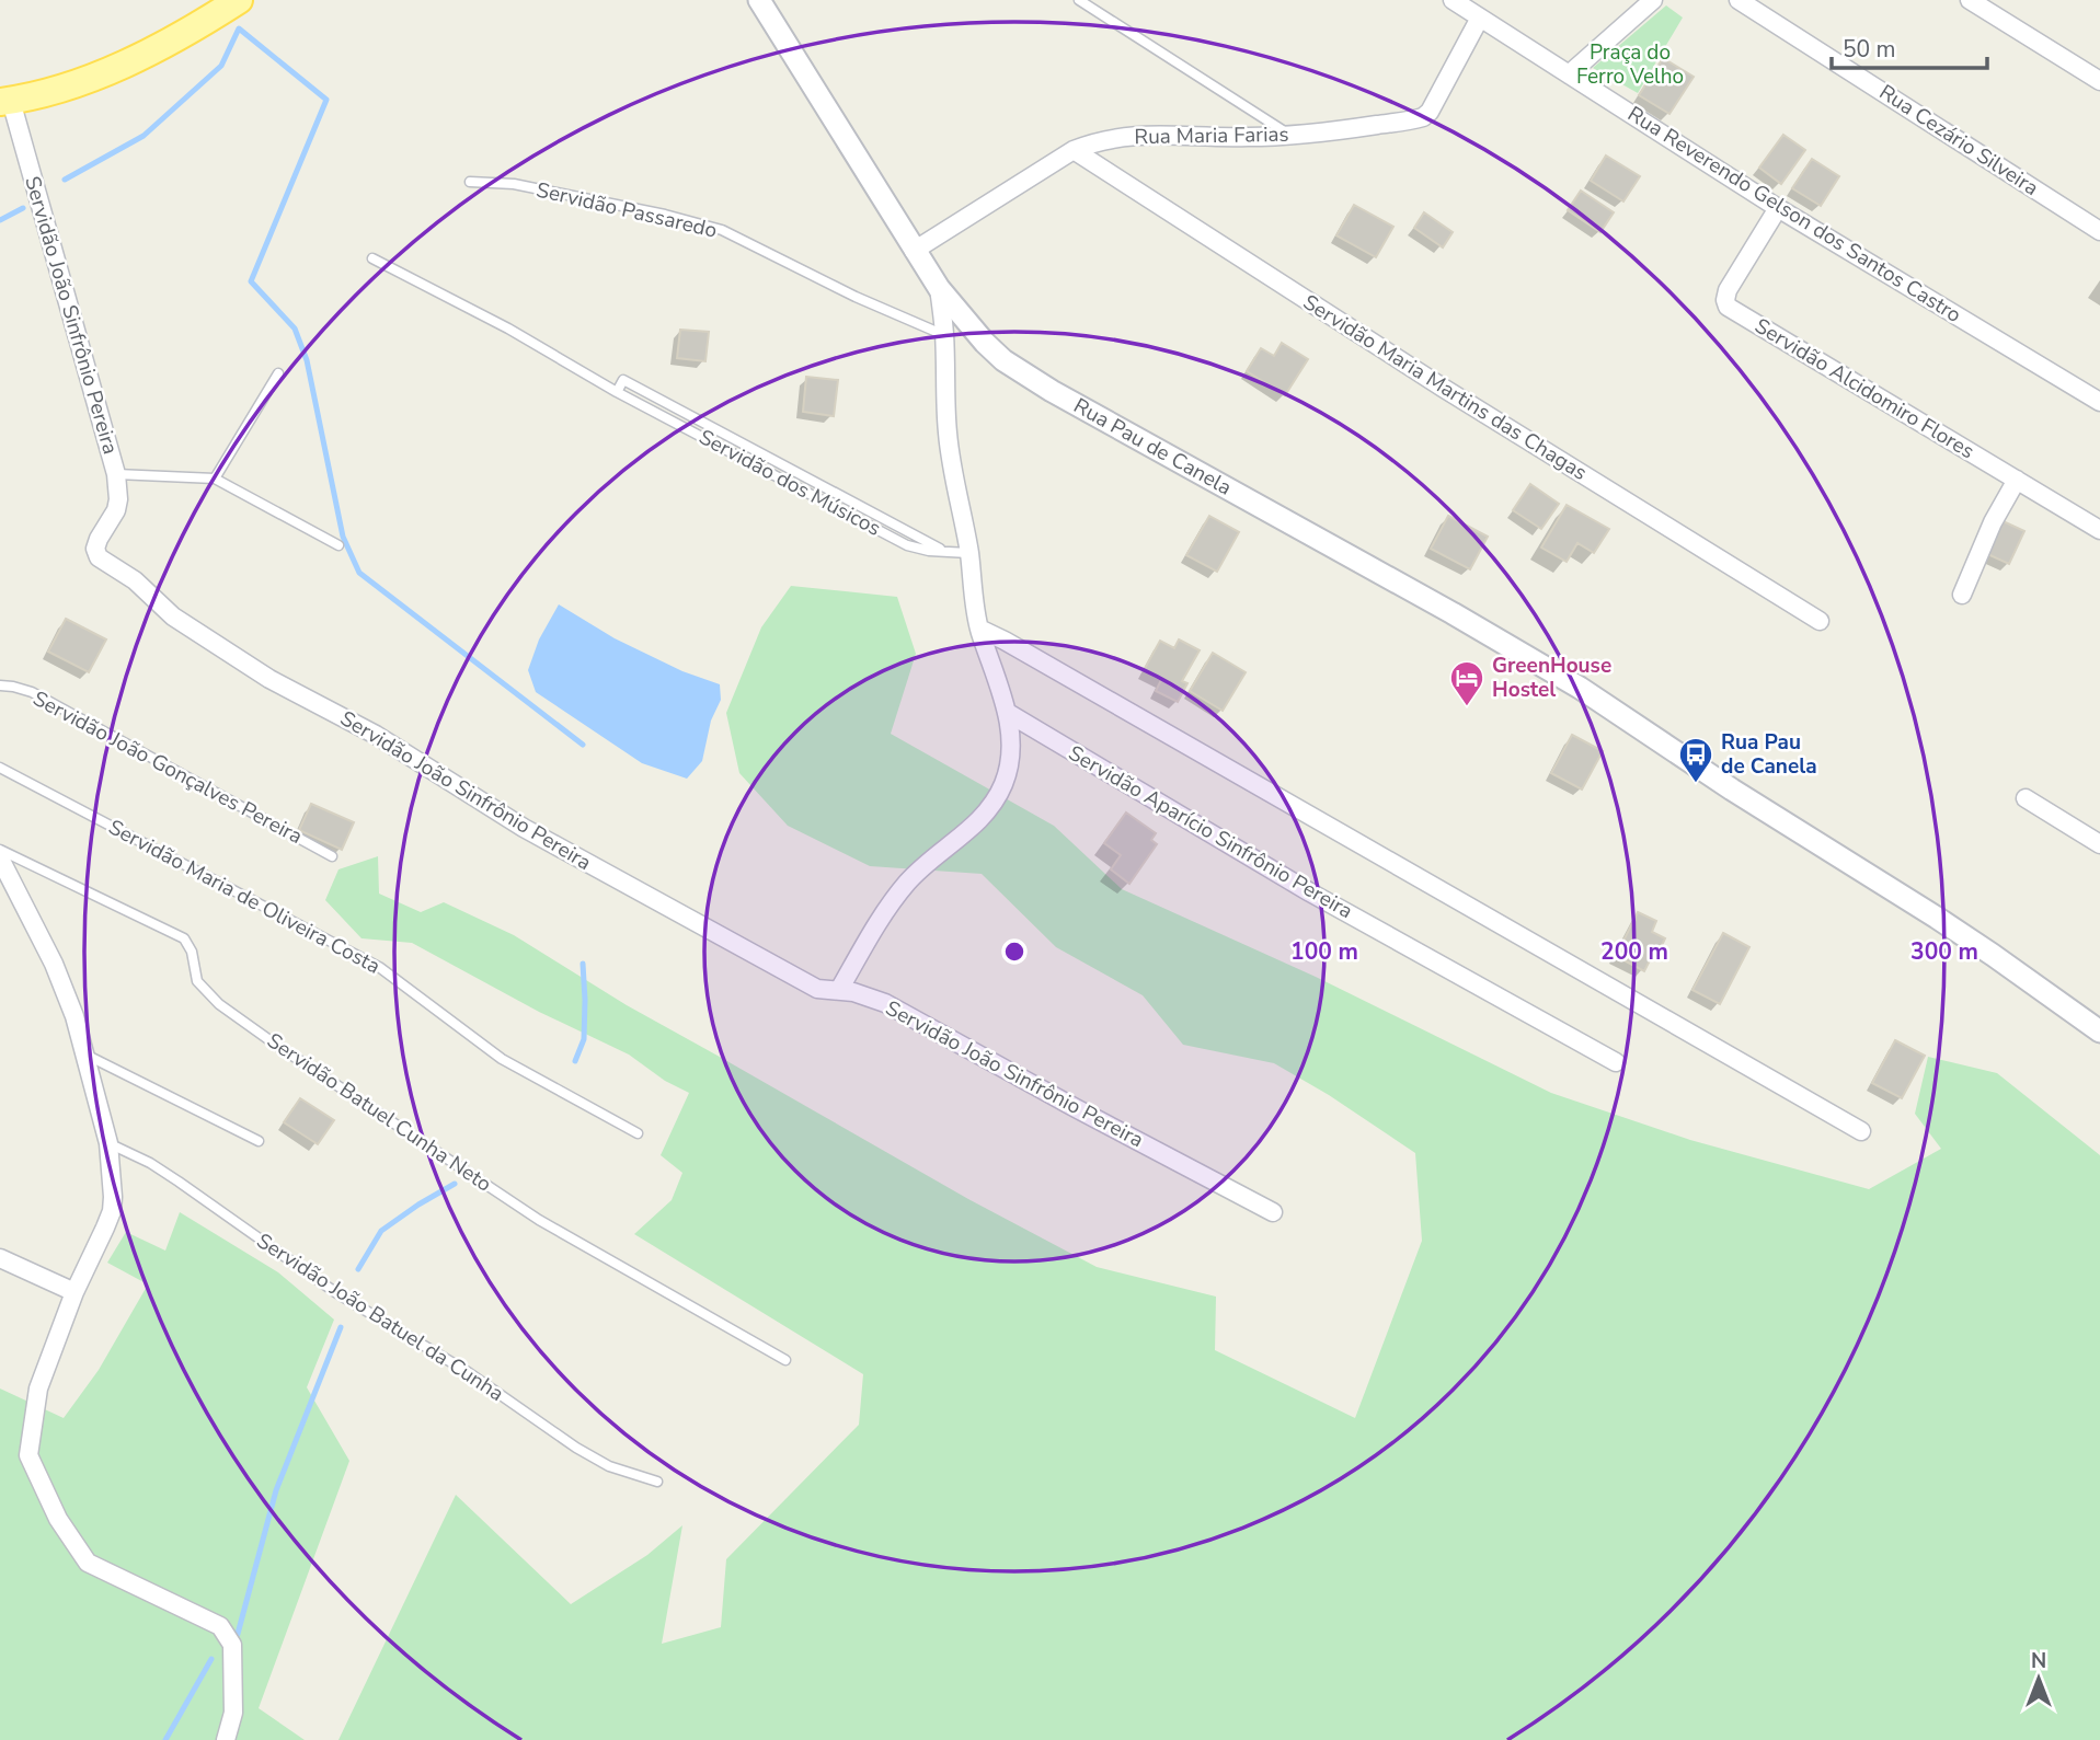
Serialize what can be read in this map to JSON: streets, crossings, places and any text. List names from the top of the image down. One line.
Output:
{"streets":{"street":["Rua Maria Farias","Rua Cezário Silveira","Rua Reverendo Gelson dos Santos Castro","Servidão João Sinfrônio Pereira","Servidão Maria Martins das Chagas","Servidão Alcidomiro Flores","Rua Pau de Canela","Servidão Aparício Sinfrônio Pereira"],"lane":["Servidão Passaredo","Servidão dos Músicos","Servidão João Gonçalves Pereira","Servidão Maria de Oliveira Costa","Servidão Batuel Cunha Neto","Servidão João Batuel da Cunha"]},"crossings":[["Rua Maria Farias","Rua Reverendo Gelson dos Santos Castro"],["Rua Maria Farias","Servidão Maria Martins das Chagas"],["Rua Maria Farias","Rua Pau de Canela"],["Rua Reverendo Gelson dos Santos Castro","Servidão Alcidomiro Flores"]],"parks":["Praça do Ferro Velho"],"places":{"hotel":["GreenHouse Hostel"],"bus stop":["Rua Pau de Canela"]},"scale_bar":"50 m","north":"top","rings":["100 m","200 m","300 m"]}
